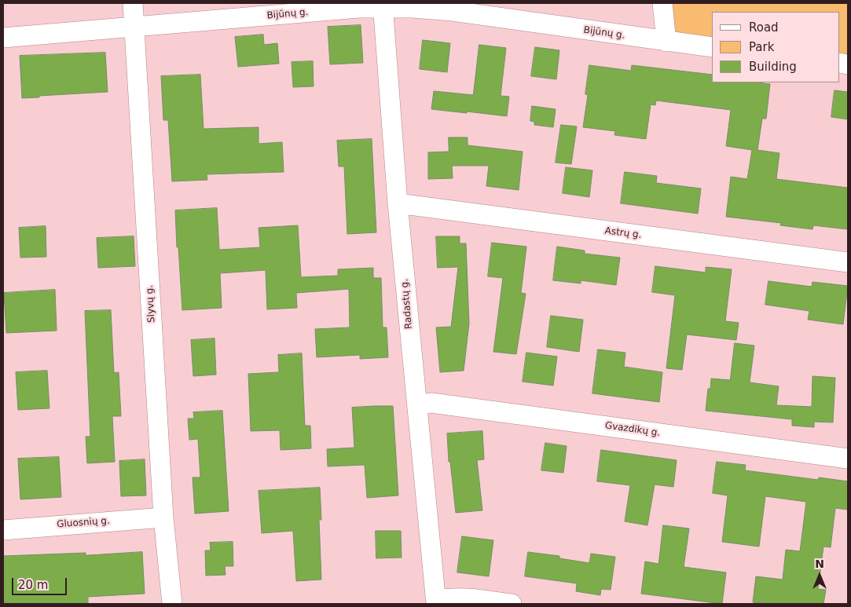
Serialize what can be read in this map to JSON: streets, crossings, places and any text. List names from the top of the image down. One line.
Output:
{"streets":{"street":["Bijūnų g.","Astrų g.","Slyvų g.","Radastų g.","Gvazdikų g.","Gluosnių g."]},"crossings":[["Bijūnų g.","Slyvų g."],["Bijūnų g.","Radastų g."],["Astrų g.","Radastų g."],["Slyvų g.","Gluosnių g."],["Radastų g.","Gvazdikų g."]],"legend":["Road","Park","Building"],"scale_bar":"20 m","north":"top"}
